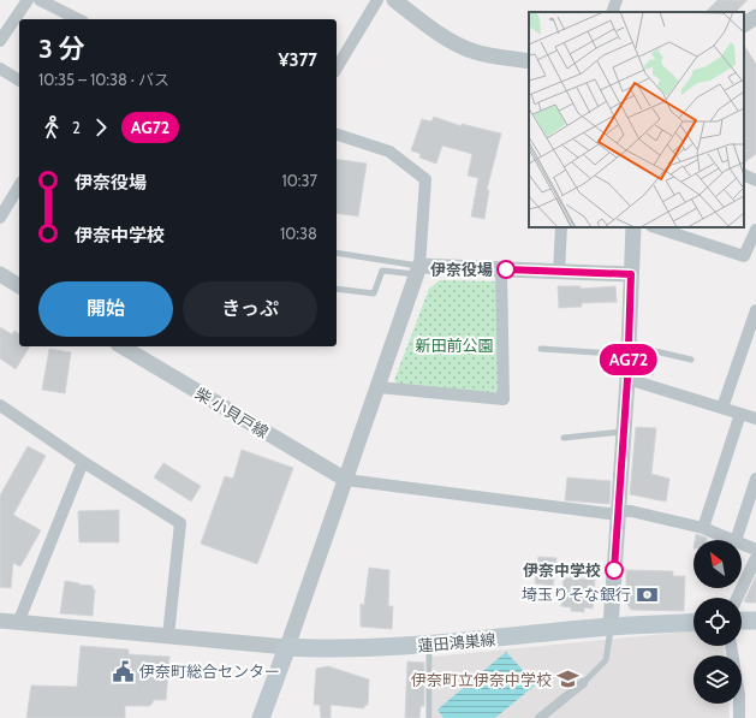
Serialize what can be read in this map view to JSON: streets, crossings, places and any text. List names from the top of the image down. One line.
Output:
{"streets":{"main road":["蓮田鴻巣線"],"street":["柴 小貝戸線"]},"parks":["新田前公園"],"places":{"other":["伊奈役場","伊奈中学校"],"bank":["埼玉りそな銀行"],"public building":["伊奈町総合センター"],"school or university":["伊奈町立伊奈中学校"]},"lines":["bus line AG72"],"north":"top left","page":{"on_map":"AG72","heading":["3 分","10:35 – 10:38 · バス","¥377"],"legs":["2","AG72"],"list":[{"name":"伊奈役場","value":"10:37"},{"name":"伊奈中学校","value":"10:38"}],"buttons":["開始","きっぷ"]}}
